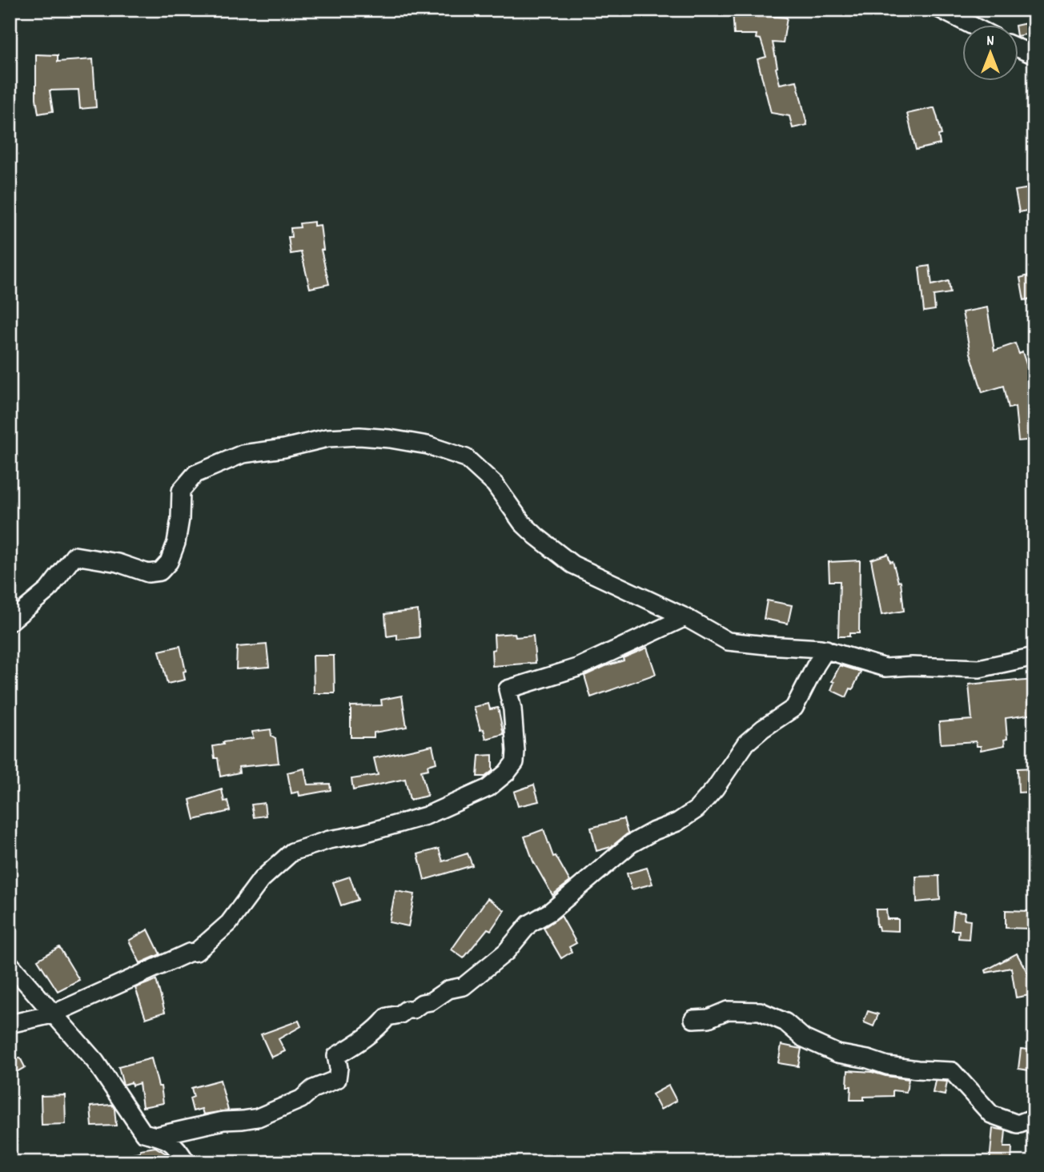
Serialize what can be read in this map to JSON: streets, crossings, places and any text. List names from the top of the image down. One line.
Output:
{"north":"top"}
